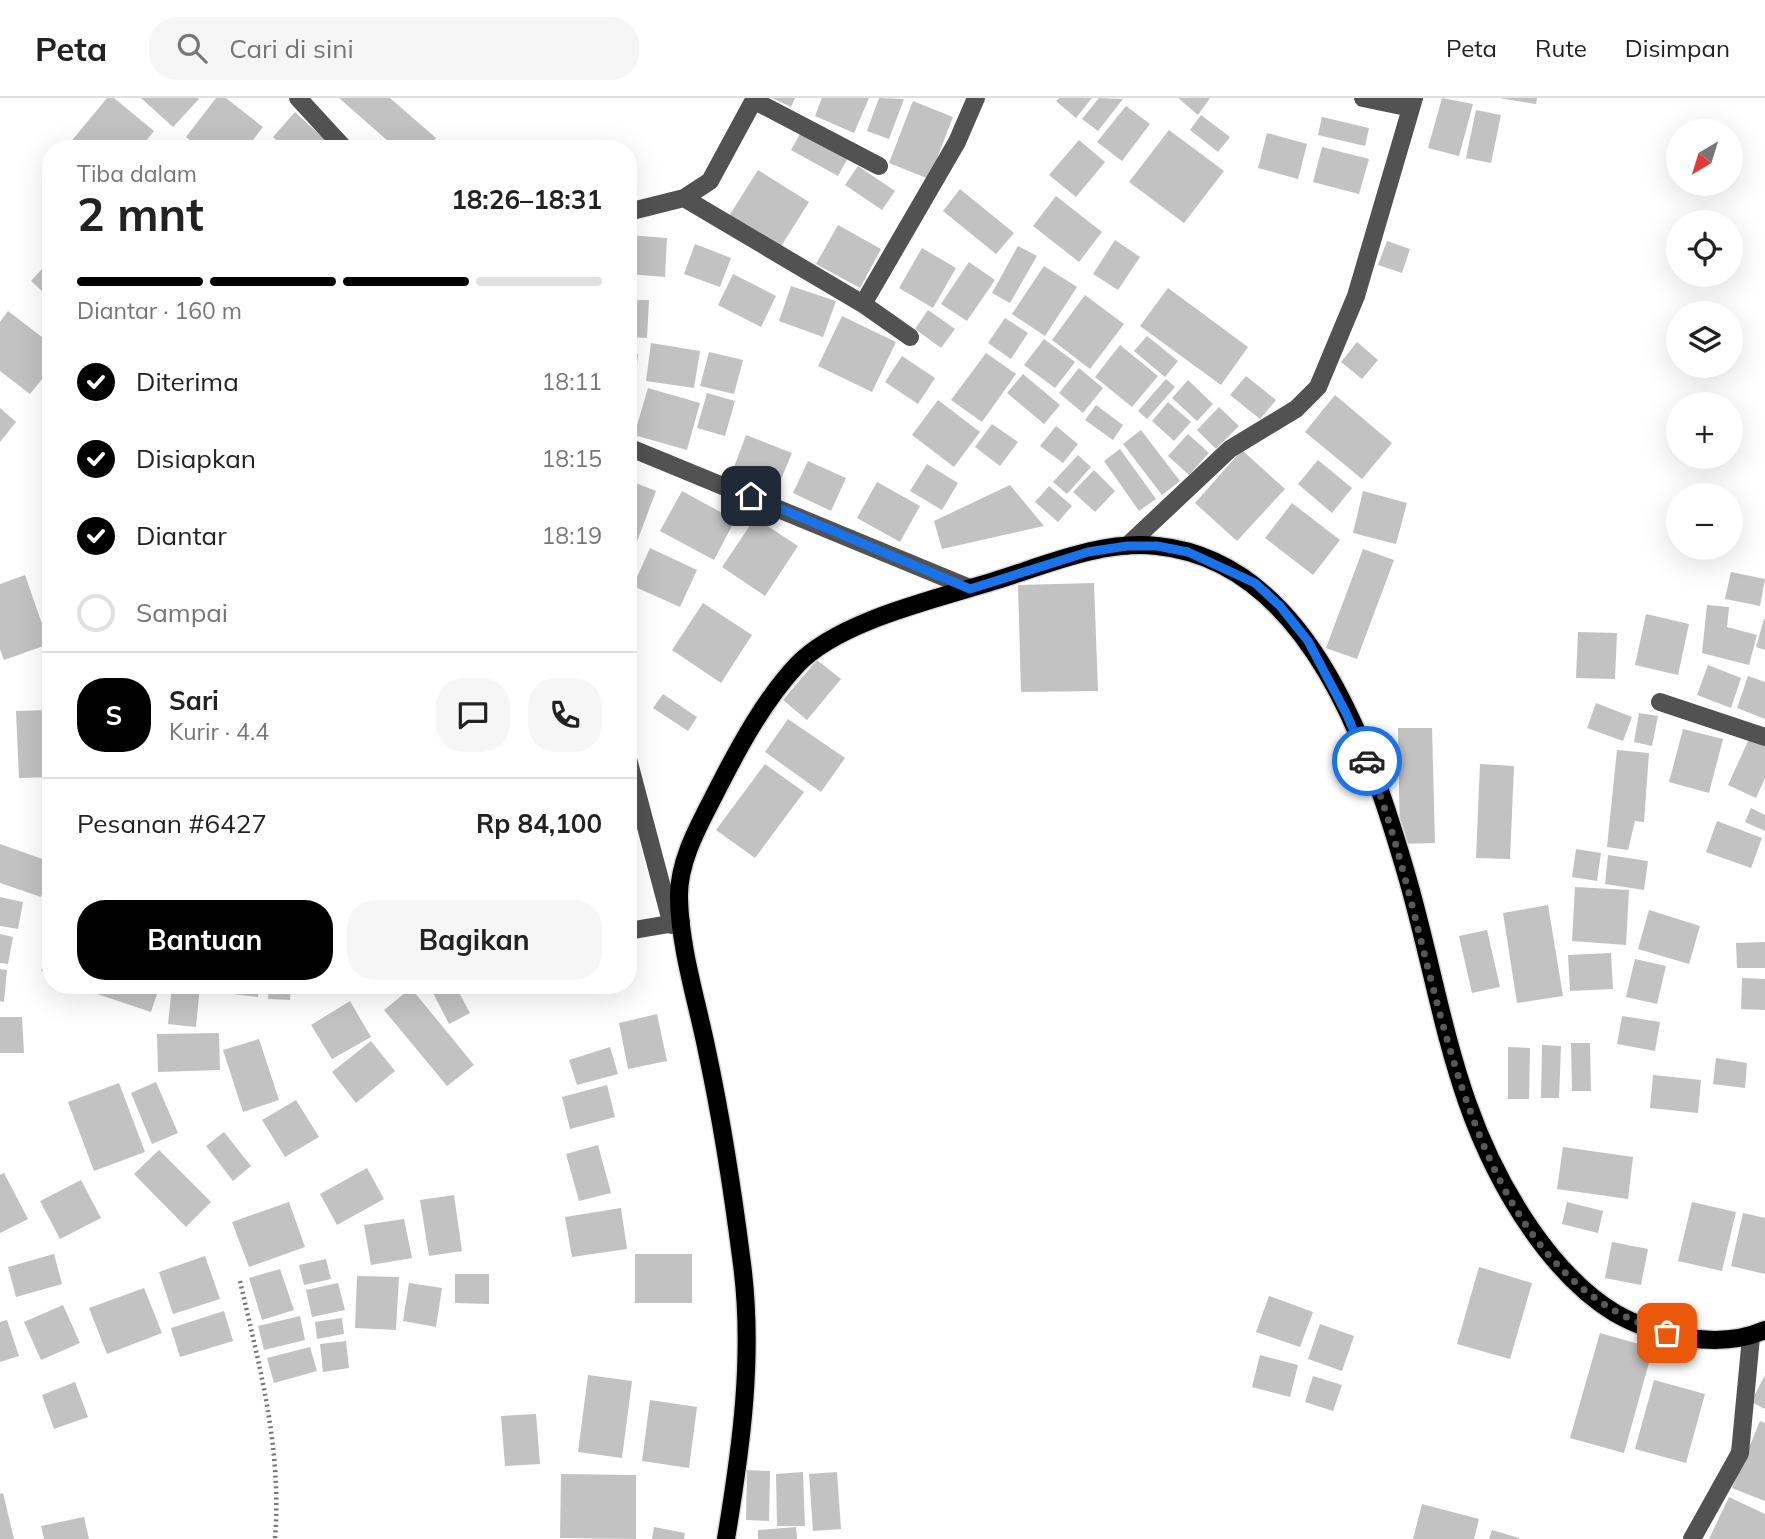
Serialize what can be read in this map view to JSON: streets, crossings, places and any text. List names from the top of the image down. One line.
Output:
{"north":"bottom left","page":{"header":"Peta","search":"Cari di sini","nav":["Peta","Rute","Disimpan"],"map_buttons":["+","−"],"heading":["2 mnt","Tiba dalam","18:26–18:31"],"panel":["Sari","Kurir · 4.4","Pesanan #6427","Rp 84,100"],"bar":"Diantar · 160 m","list":[["Diterima","18:11"],["Disiapkan","18:15"],["Diantar","18:19"],"Sampai"],"round":"S","buttons":["Bantuan","Bagikan"]}}
